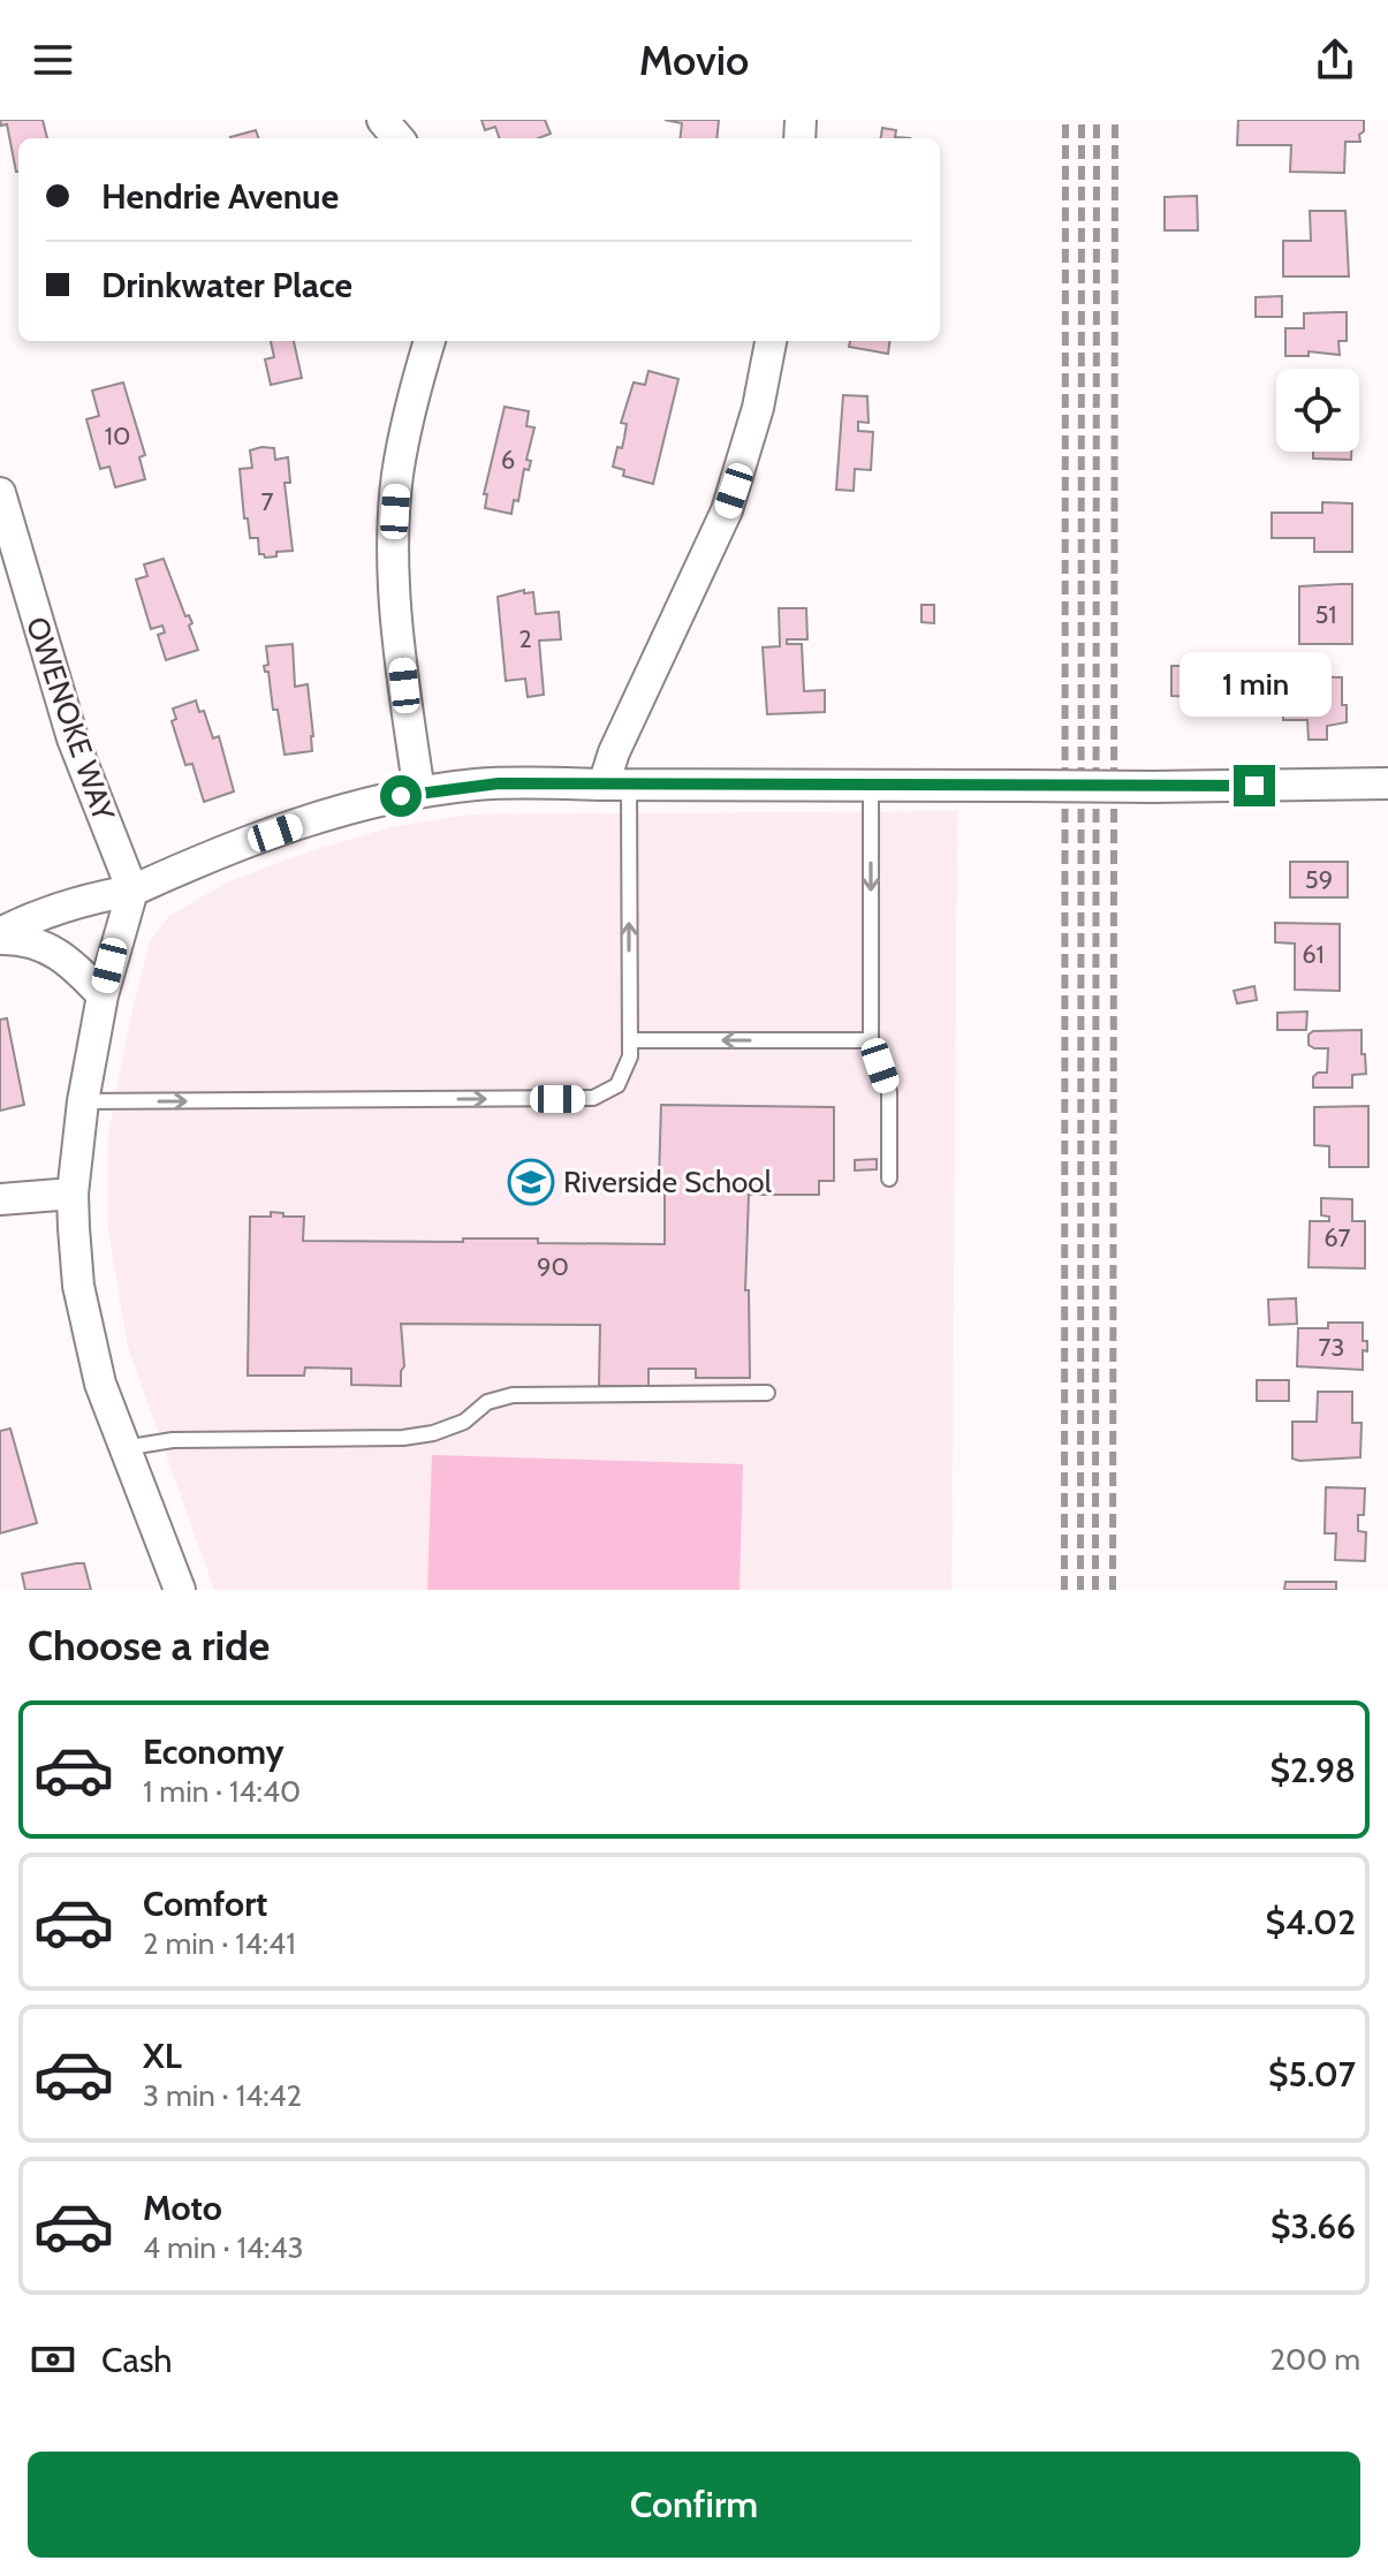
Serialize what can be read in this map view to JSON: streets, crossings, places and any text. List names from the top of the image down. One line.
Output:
{"streets":{"street":["OWENOKE WAY"]},"places":{"school or university":["Riverside School"]},"house_numbers":["10","6","7","51","2","59","61","67","90","73"],"page":{"header":"Movio","banner":["Hendrie Avenue","Drinkwater Place"],"bubble":"1 min","heading":"Choose a ride","list":[{"name":"Economy","note":"1 min · 14:40","value":"$2.98"},{"name":"Comfort","note":"2 min · 14:41","value":"$4.02"},{"name":"XL","note":"3 min · 14:42","value":"$5.07"},{"name":"Moto","note":"4 min · 14:43","value":"$3.66"}],"pay":["Cash","200 m"],"buttons":"Confirm"}}
